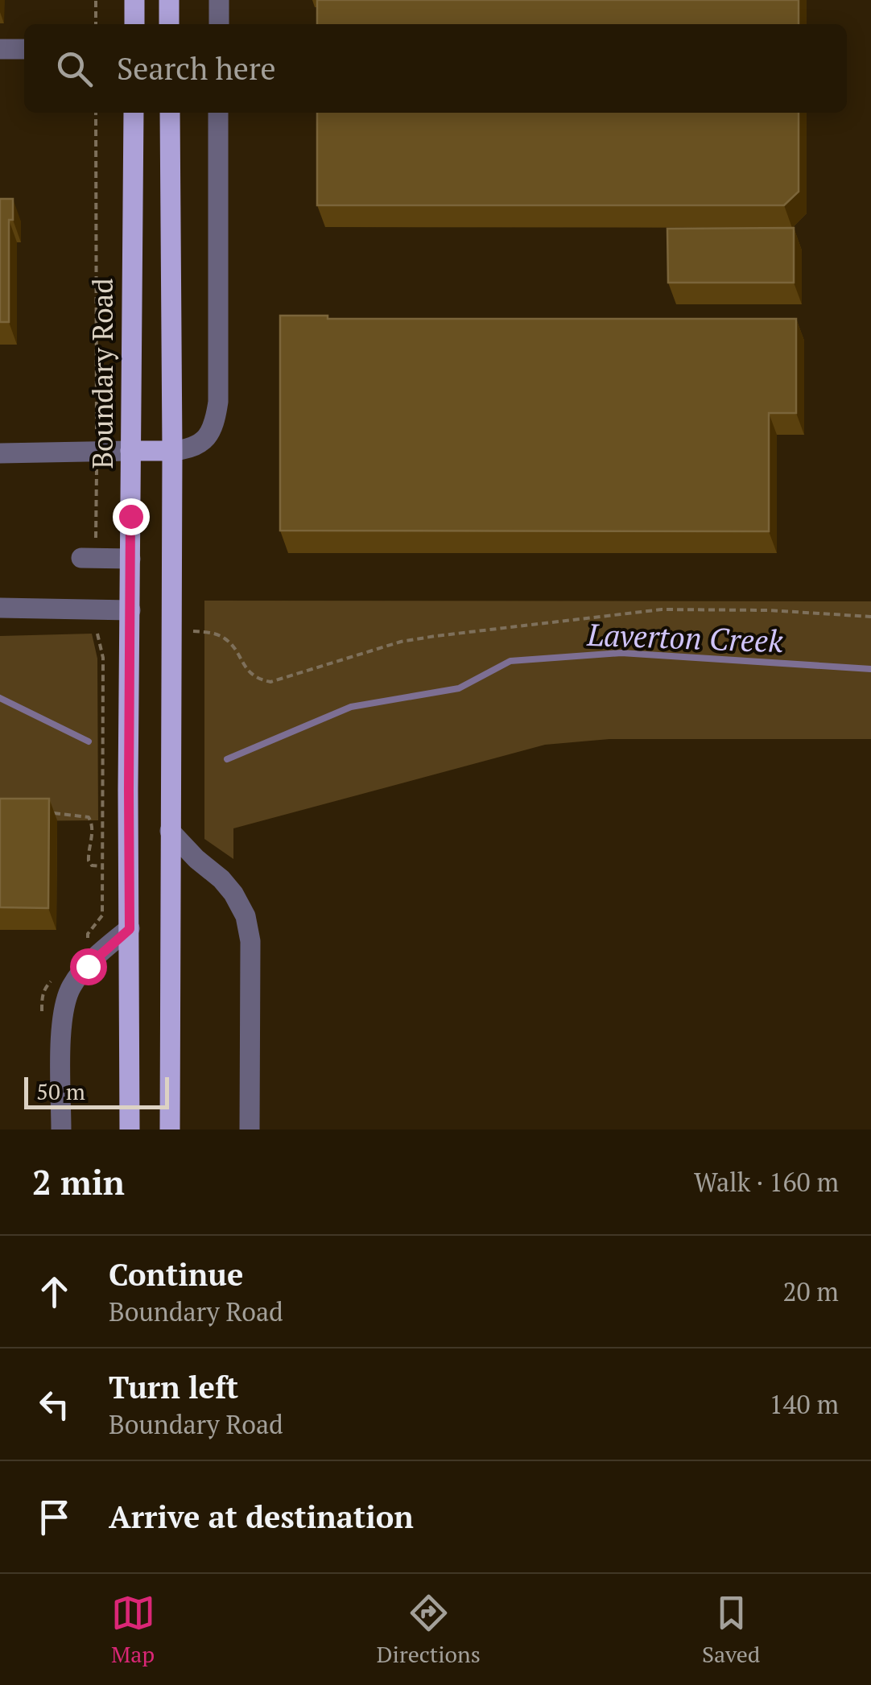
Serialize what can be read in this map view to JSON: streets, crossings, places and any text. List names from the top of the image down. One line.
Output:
{"streets":{"main road":["Boundary Road"]},"water":["Laverton Creek"],"scale_bar":"50 m","page":{"search":"Search here","scale":"50 m","heading":["2 min","Walk · 160 m"],"list":[["Continue","Boundary Road","20 m"],["Turn left","Boundary Road","140 m"],"Arrive at destination"],"nav":["Map","Directions","Saved"]}}
